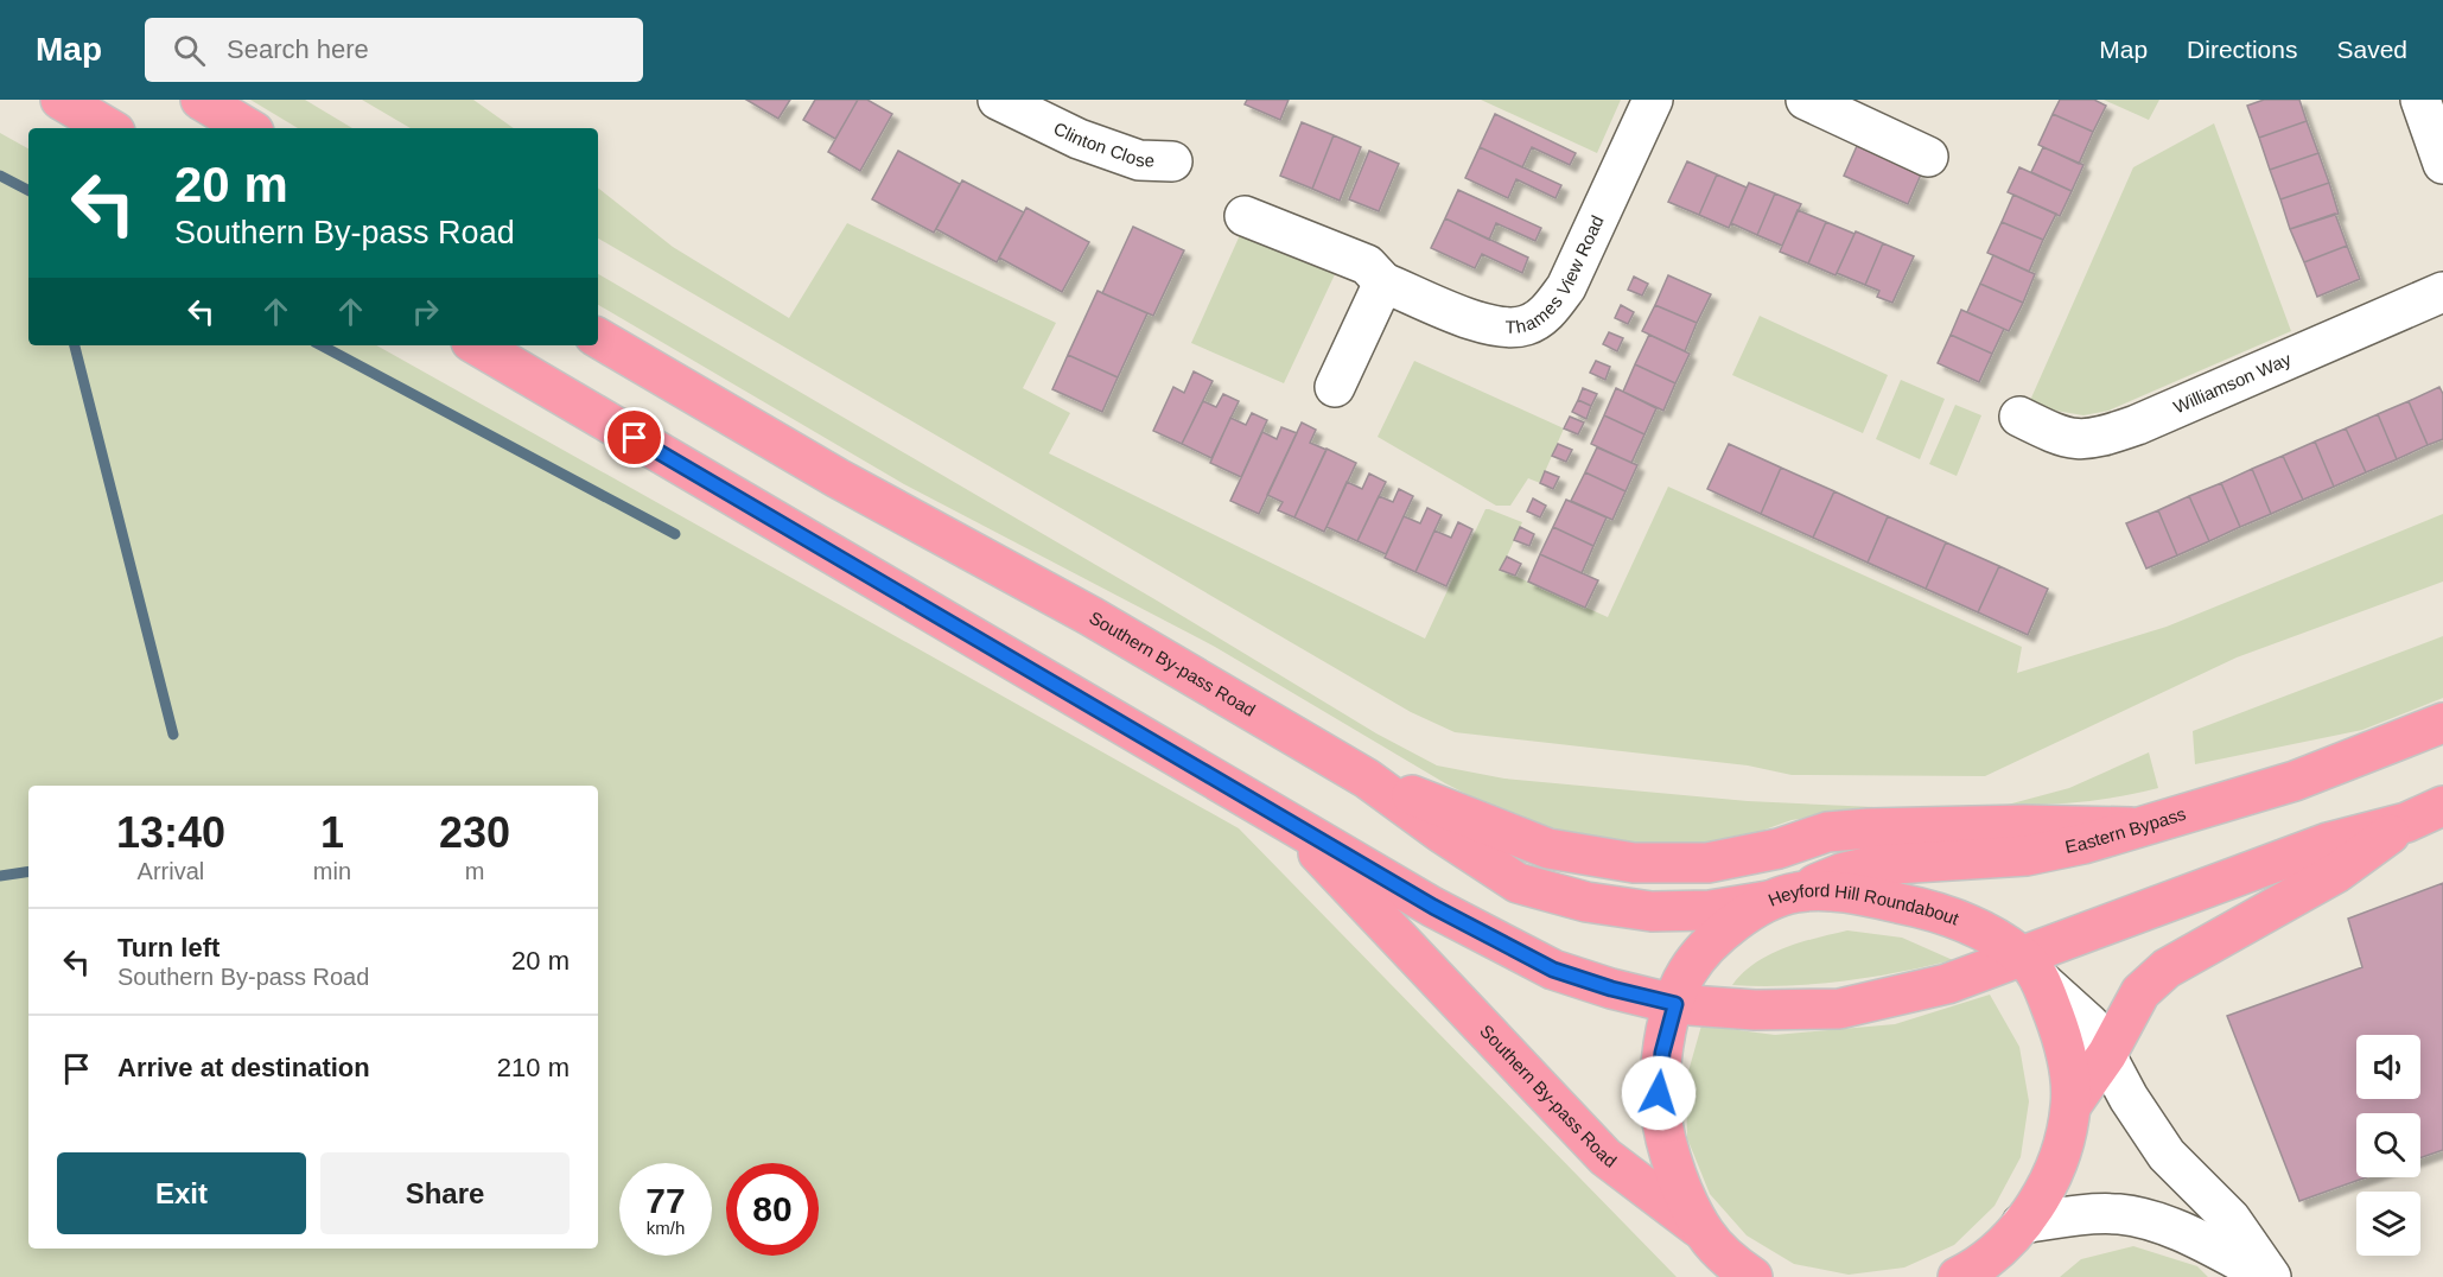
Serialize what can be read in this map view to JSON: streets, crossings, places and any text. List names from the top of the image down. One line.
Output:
{"streets":{"highway":["Southern By-pass Road","Eastern Bypass","Heyford Hill Roundabout"],"street":["Clinton Close","Thames View Road","Williamson Way"]},"crossings":[["Southern By-pass Road","Eastern Bypass"],["Southern By-pass Road","Heyford Hill Roundabout"],["Eastern Bypass","Heyford Hill Roundabout"]],"page":{"header":"Map","search":"Search here","nav":["Map","Directions","Saved"],"turn":["20 m","Southern By-pass Road"],"eta":["13:40","Arrival","1","min","230","m"],"list":[{"name":"Turn left","note":"Southern By-pass Road","value":"20 m"},{"name":"Arrive at destination","value":"210 m"}],"buttons":["Exit","Share"],"speed":"77 km/h","limit":"80"}}
